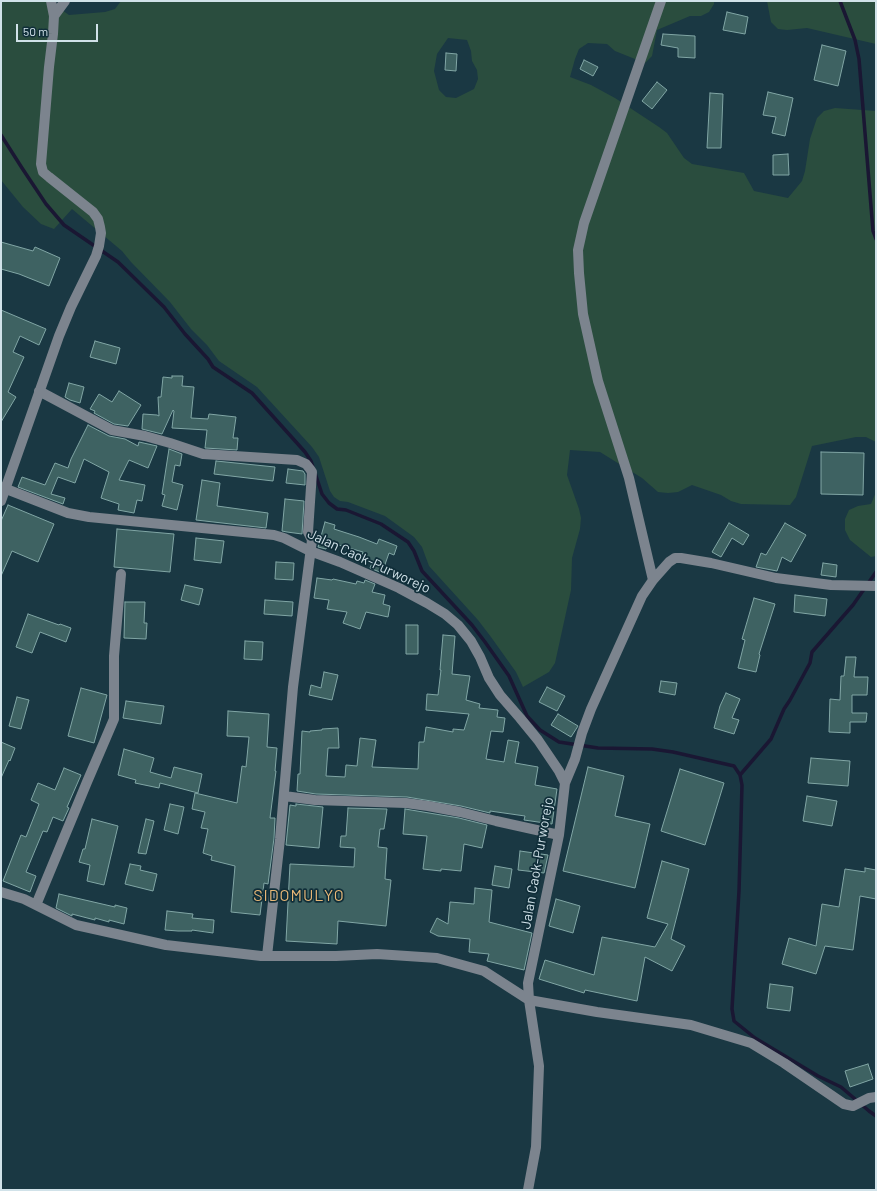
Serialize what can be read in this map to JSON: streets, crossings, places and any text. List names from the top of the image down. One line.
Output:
{"streets":{"street":["Jalan Caok-Purworejo"]},"districts":["SIDOMULYO"],"scale_bar":"50 m"}
